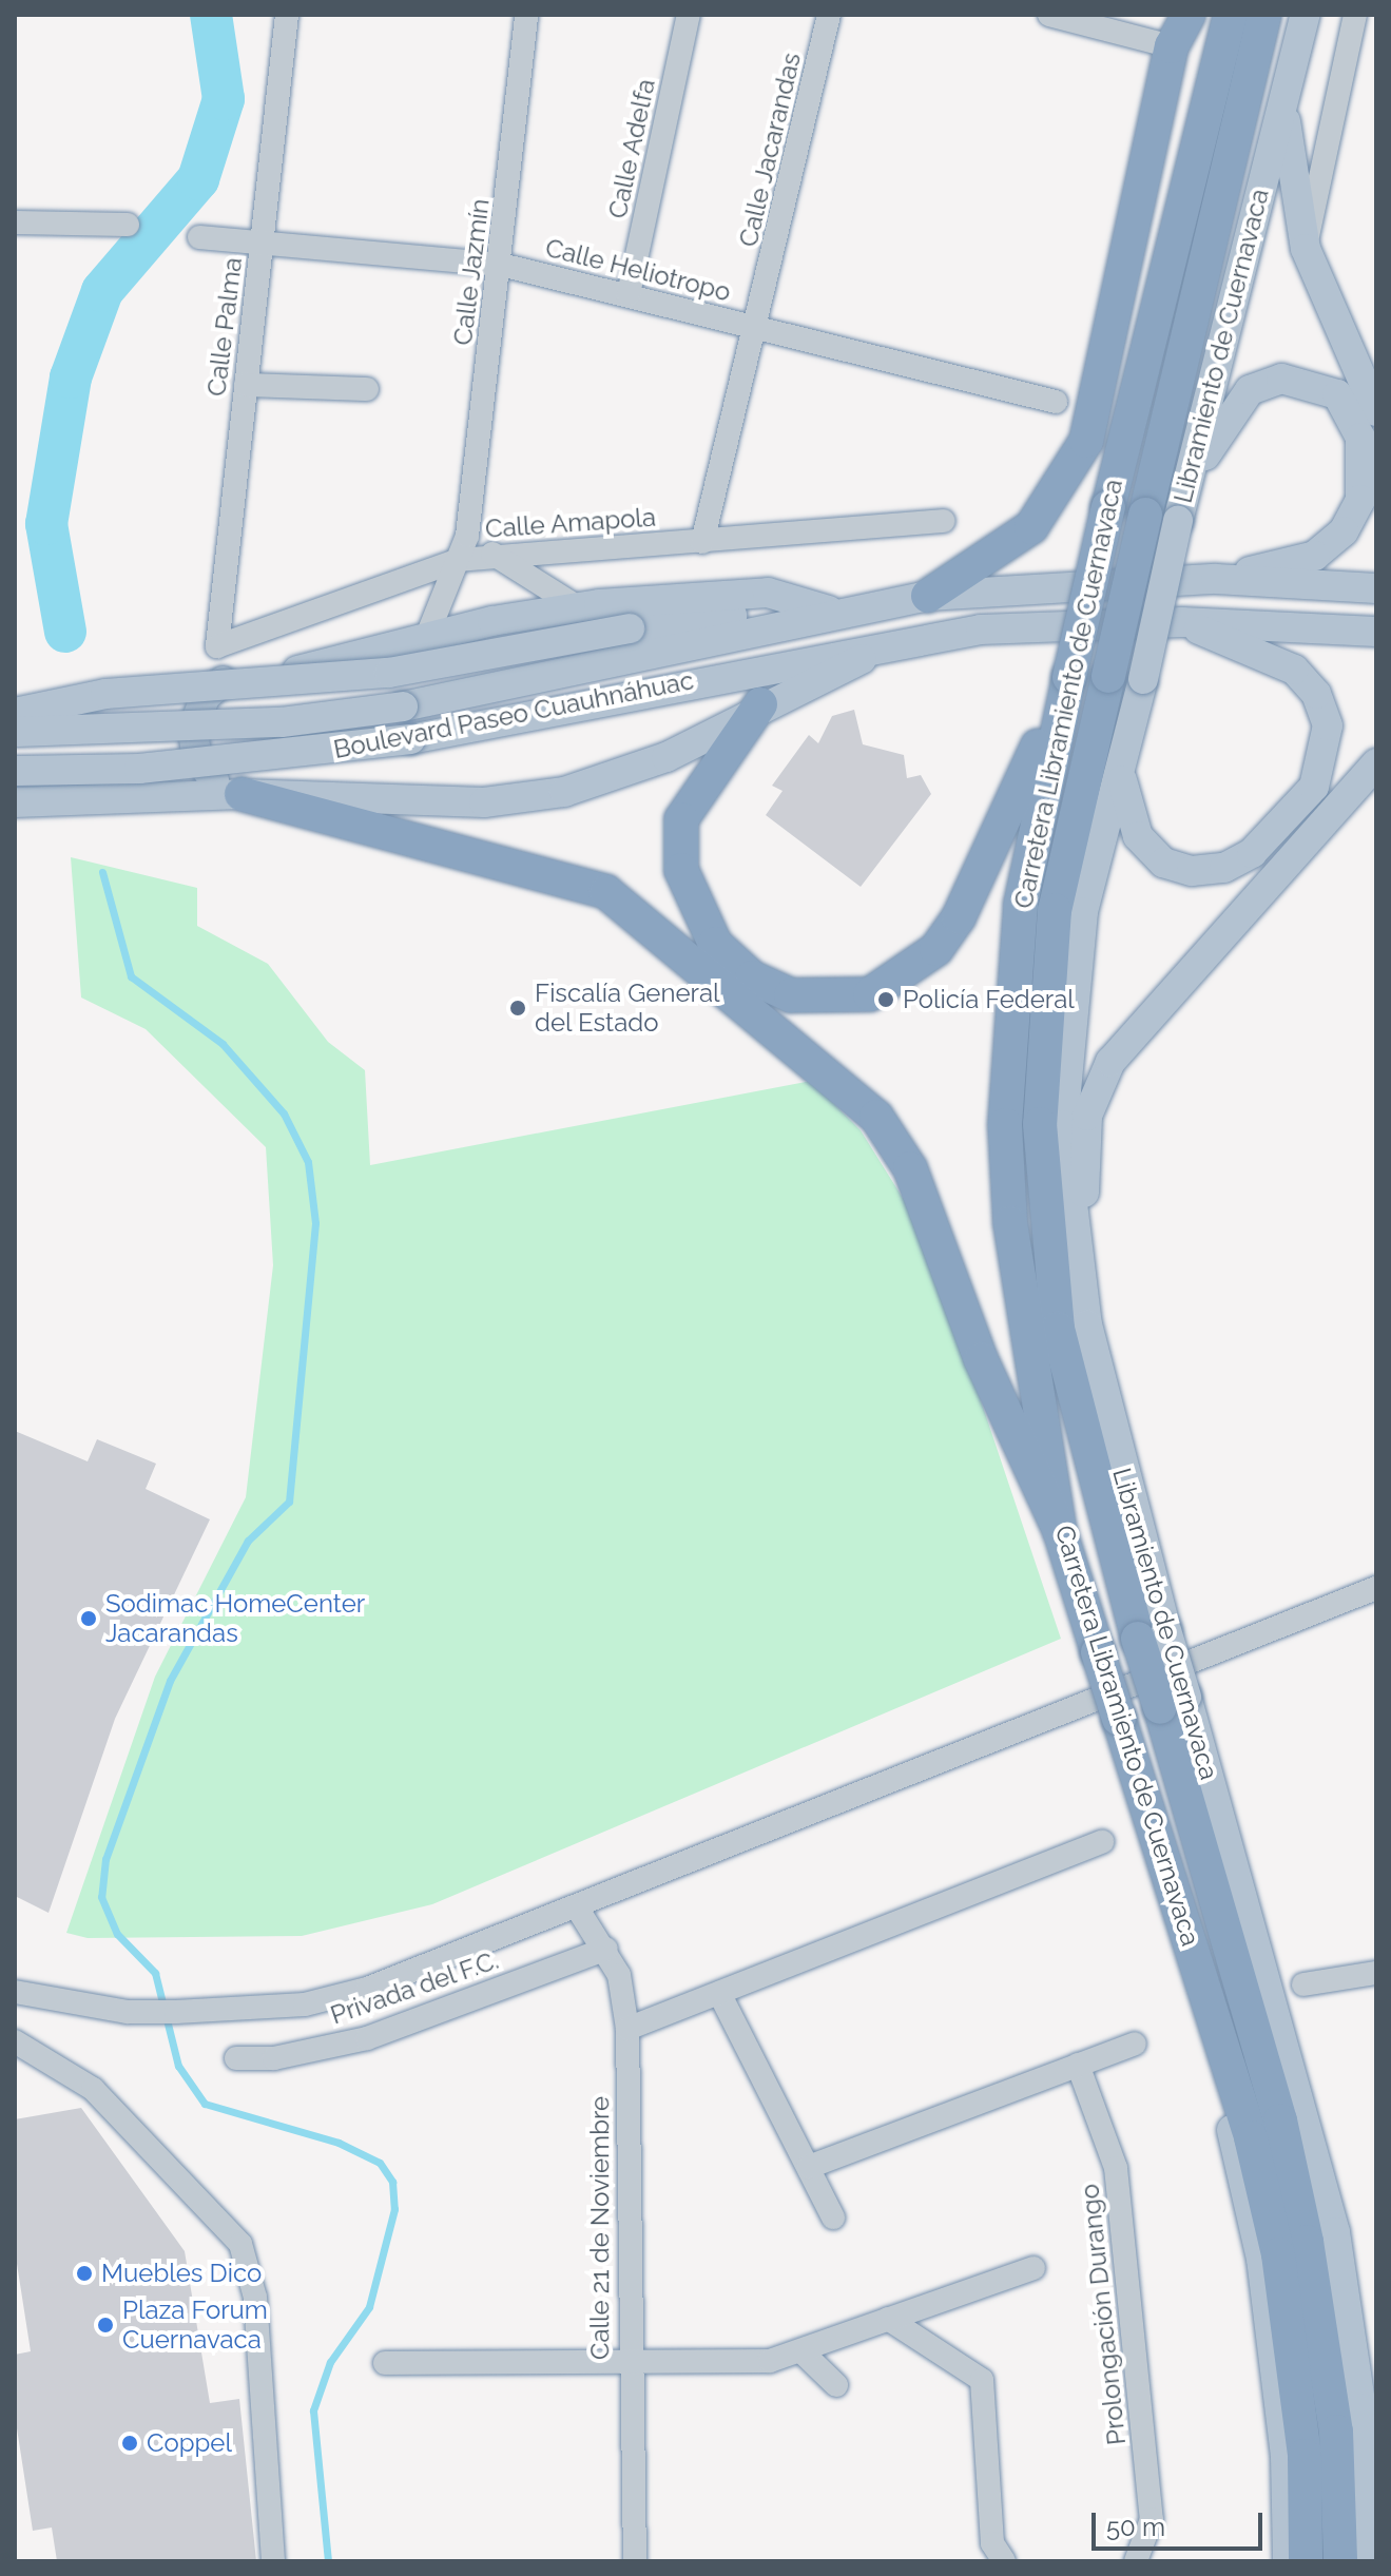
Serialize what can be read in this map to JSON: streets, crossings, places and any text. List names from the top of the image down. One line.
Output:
{"streets":{"highway":["Carretera Libramiento de Cuernavaca"],"main road":["Libramiento de Cuernavaca","Boulevard Paseo Cuauhnáhuac"],"street":["Calle Adelfa","Calle Jacarandas","Calle Heliotropo","Calle Jazmín","Calle Palma","Calle Amapola","Privada del F.C.","Calle 21 de Noviembre","Prolongación Durango"]},"crossings":[["Calle Adelfa","Calle Heliotropo"],["Calle Jacarandas","Calle Heliotropo"],["Calle Jacarandas","Calle Amapola"],["Calle Heliotropo","Calle Jazmín"],["Calle Heliotropo","Calle Palma"],["Calle Jazmín","Calle Amapola"],["Calle Jazmín","Boulevard Paseo Cuauhnáhuac"],["Calle Palma","Calle Amapola"],["Libramiento de Cuernavaca","Carretera Libramiento de Cuernavaca"],["Privada del F.C.","Calle 21 de Noviembre"]],"places":["Policía Federal","Fiscalía General del Estado","Sodimac HomeCenter Jacarandas","Muebles Dico","Plaza Forum Cuernavaca","Coppel"],"scale_bar":"50 m"}
